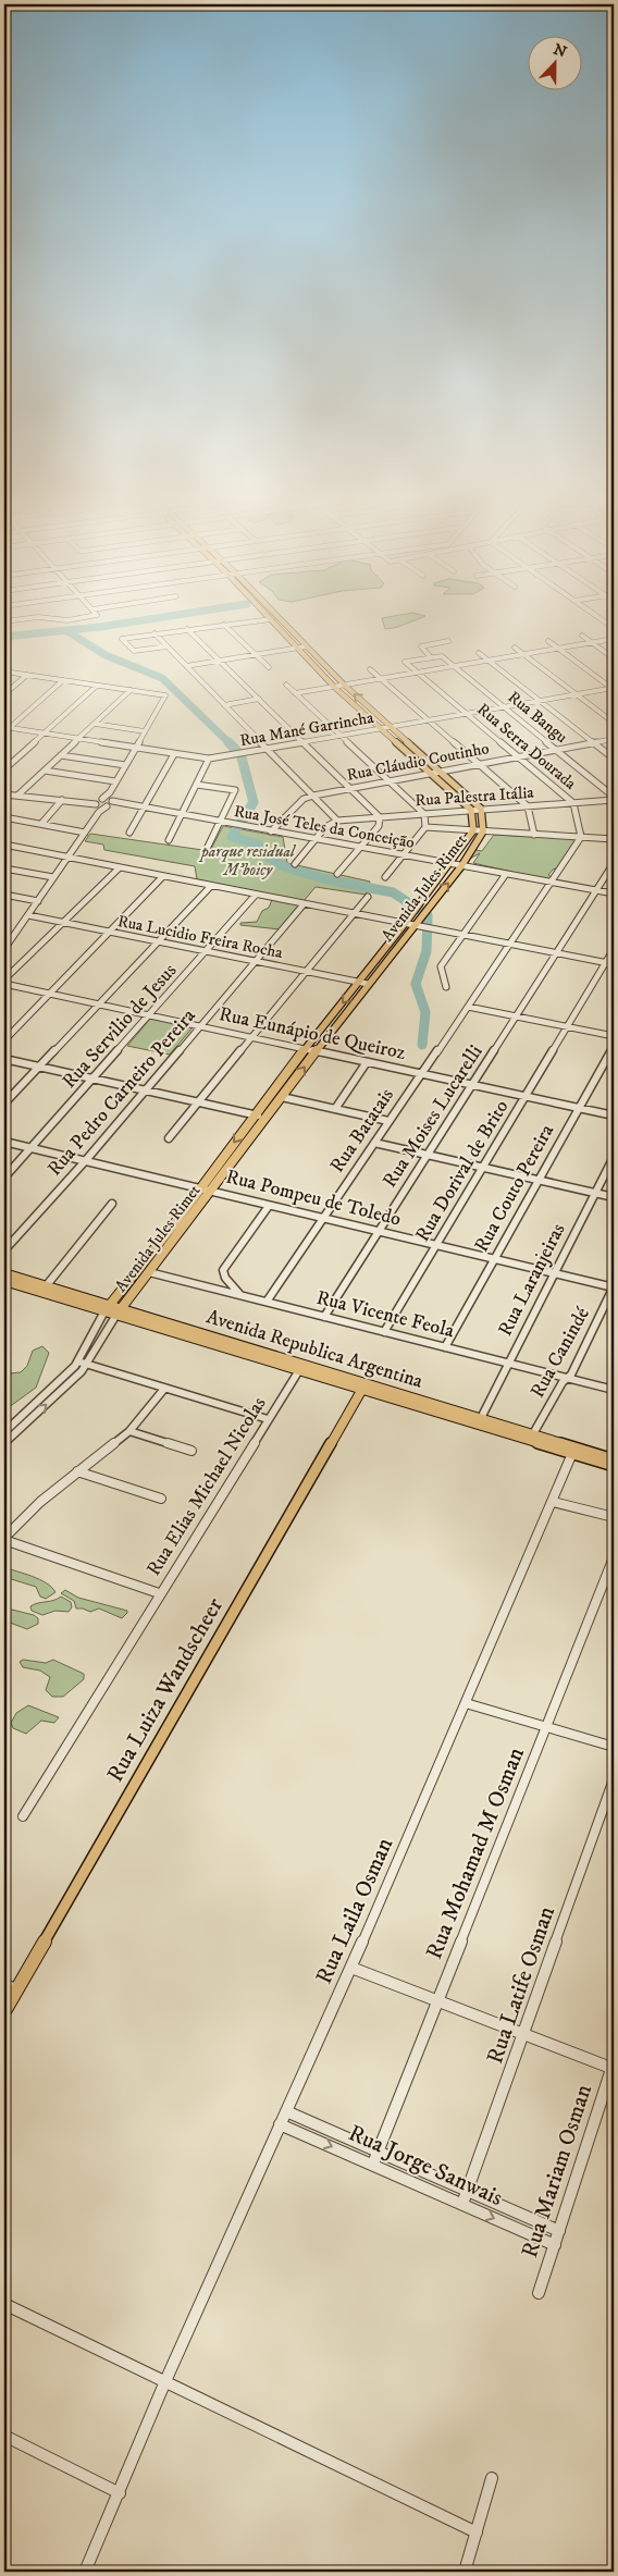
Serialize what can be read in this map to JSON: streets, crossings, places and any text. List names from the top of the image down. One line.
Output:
{"streets":{"main road":["Avenida Jules Rimet","Avenida Republica Argentina","Rua Luiza Wandscheer"],"street":["Rua Bangu","Rua Mané Garrincha","Rua Serra Dourada","Rua Cláudio Coutinho","Rua Palestra Itália","Rua José Teles da Conceição","Rua Lucidio Freira Rocha","Rua Servilio de Jesus","Rua Eunápio de Queiroz","Rua Pedro Carneiro Pereira","Rua Moises Lucarelli","Rua Batatais","Rua Dorival de Brito","Rua Couto Pereira","Rua Pompeu de Toledo","Rua Laranjeiras","Rua Vicente Feola","Rua Canindé","Rua Elias Michael Nicolas","Rua Mohamad M Osman","Rua Laila Osman","Rua Latife Osman","Rua Jorge Sanwais","Rua Mariam Osman"]},"crossings":[["Rua Bangu","Rua Mané Garrincha"],["Rua Bangu","Rua Serra Dourada"],["Rua Bangu","Rua Cláudio Coutinho"],["Rua Bangu","Rua Palestra Itália"],["Rua Mané Garrincha","Rua Serra Dourada"],["Rua Mané Garrincha","Avenida Jules Rimet"],["Rua Serra Dourada","Rua Cláudio Coutinho"],["Rua Serra Dourada","Rua Palestra Itália"],["Rua Cláudio Coutinho","Rua José Teles da Conceição"],["Rua Cláudio Coutinho","Avenida Jules Rimet"],["Rua Palestra Itália","Avenida Jules Rimet"],["Rua José Teles da Conceição","Avenida Jules Rimet"],["Avenida Jules Rimet","Rua Lucidio Freira Rocha"],["Avenida Jules Rimet","Rua Eunápio de Queiroz"],["Avenida Jules Rimet","Rua Pompeu de Toledo"],["Avenida Jules Rimet","Rua Vicente Feola"],["Avenida Jules Rimet","Avenida Republica Argentina"],["Rua Lucidio Freira Rocha","Rua Servilio de Jesus"],["Rua Lucidio Freira Rocha","Rua Pedro Carneiro Pereira"],["Rua Servilio de Jesus","Rua Eunápio de Queiroz"],["Rua Servilio de Jesus","Rua Pompeu de Toledo"],["Rua Eunápio de Queiroz","Rua Pedro Carneiro Pereira"],["Rua Eunápio de Queiroz","Rua Moises Lucarelli"],["Rua Eunápio de Queiroz","Rua Batatais"],["Rua Eunápio de Queiroz","Rua Dorival de Brito"],["Rua Eunápio de Queiroz","Rua Couto Pereira"],["Rua Pedro Carneiro Pereira","Rua Pompeu de Toledo"],["Rua Moises Lucarelli","Rua Pompeu de Toledo"],["Rua Moises Lucarelli","Rua Vicente Feola"],["Rua Batatais","Rua Pompeu de Toledo"],["Rua Batatais","Rua Vicente Feola"],["Rua Dorival de Brito","Rua Pompeu de Toledo"],["Rua Dorival de Brito","Rua Vicente Feola"],["Rua Couto Pereira","Rua Pompeu de Toledo"],["Rua Couto Pereira","Rua Vicente Feola"],["Rua Pompeu de Toledo","Rua Laranjeiras"],["Rua Pompeu de Toledo","Rua Canindé"],["Rua Laranjeiras","Rua Vicente Feola"],["Rua Laranjeiras","Avenida Republica Argentina"],["Rua Vicente Feola","Rua Canindé"],["Avenida Republica Argentina","Rua Canindé"],["Avenida Republica Argentina","Rua Elias Michael Nicolas"],["Avenida Republica Argentina","Rua Luiza Wandscheer"],["Avenida Republica Argentina","Rua Laila Osman"],["Rua Mohamad M Osman","Rua Jorge Sanwais"],["Rua Laila Osman","Rua Jorge Sanwais"],["Rua Latife Osman","Rua Jorge Sanwais"],["Rua Jorge Sanwais","Rua Mariam Osman"]],"parks":["parque residual M'boicy"],"north":"top"}
